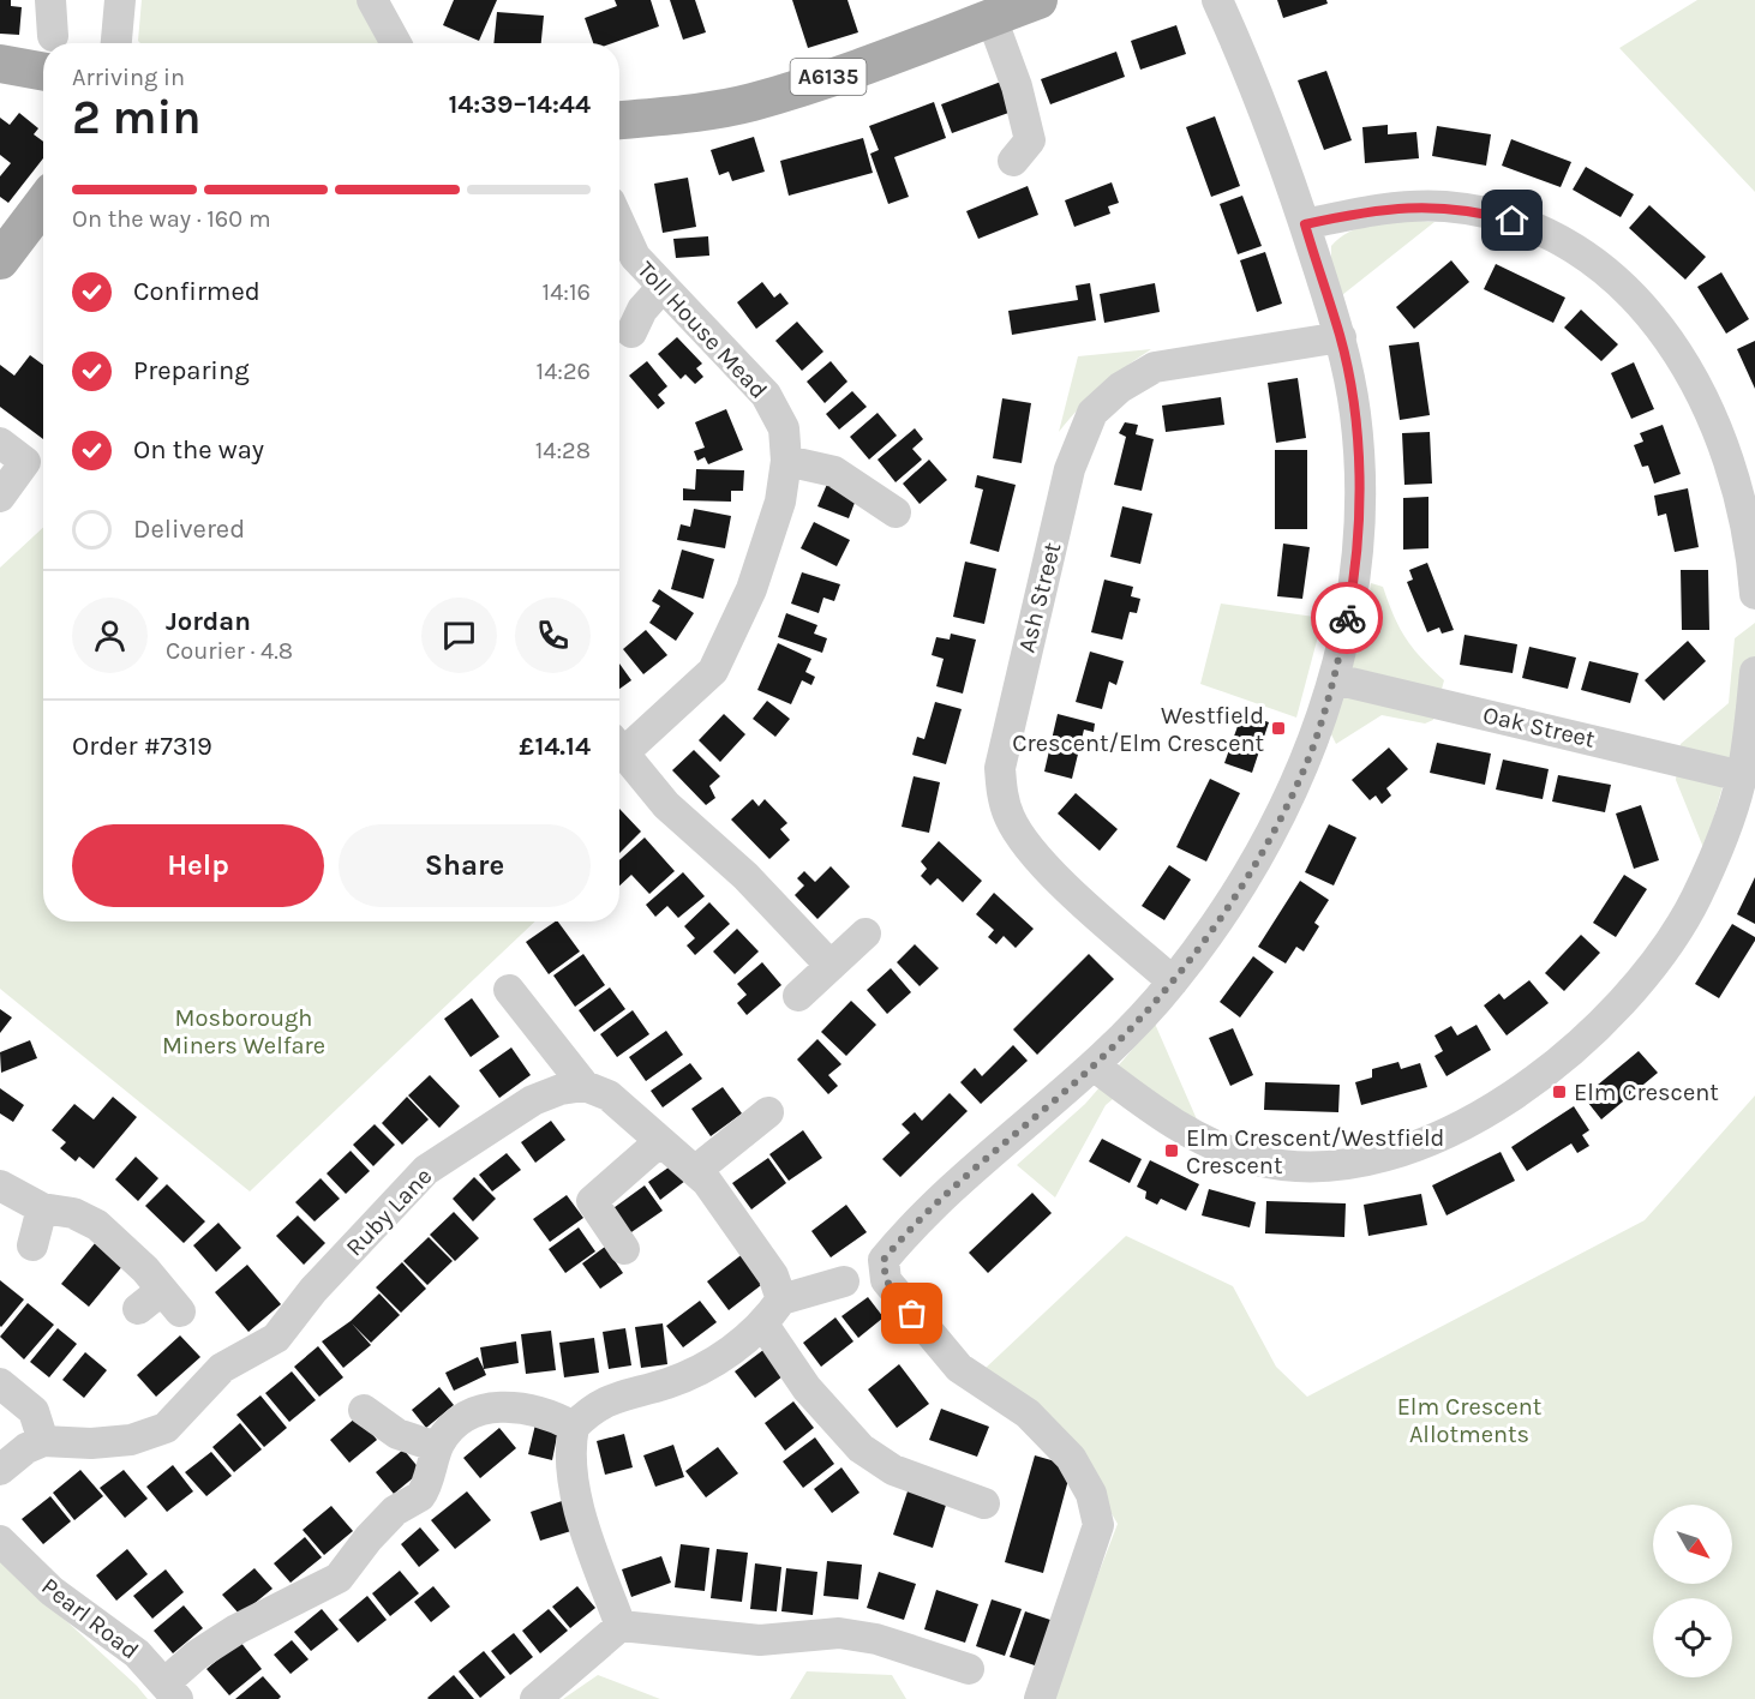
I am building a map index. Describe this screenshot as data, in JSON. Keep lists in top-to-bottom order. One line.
{"streets":{"main road":["A6135"],"street":["Toll House Mead","Ash Street","Oak Street","Ruby Lane","Pearl Road"]},"parks":["Mosborough Miners Welfare","Elm Crescent Allotments"],"places":{"transit":["Westfield Crescent/Elm Crescent","Elm Crescent","Elm Crescent/Westfield Crescent"]},"north":"bottom right","page":{"heading":["2 min","Arriving in","14:39–14:44"],"panel":["Jordan","Courier · 4.8","Order #7319","£14.14"],"bar":"On the way · 160 m","list":[["Confirmed","14:16"],["Preparing","14:26"],["On the way","14:28"],"Delivered"],"buttons":["Help","Share"]}}
